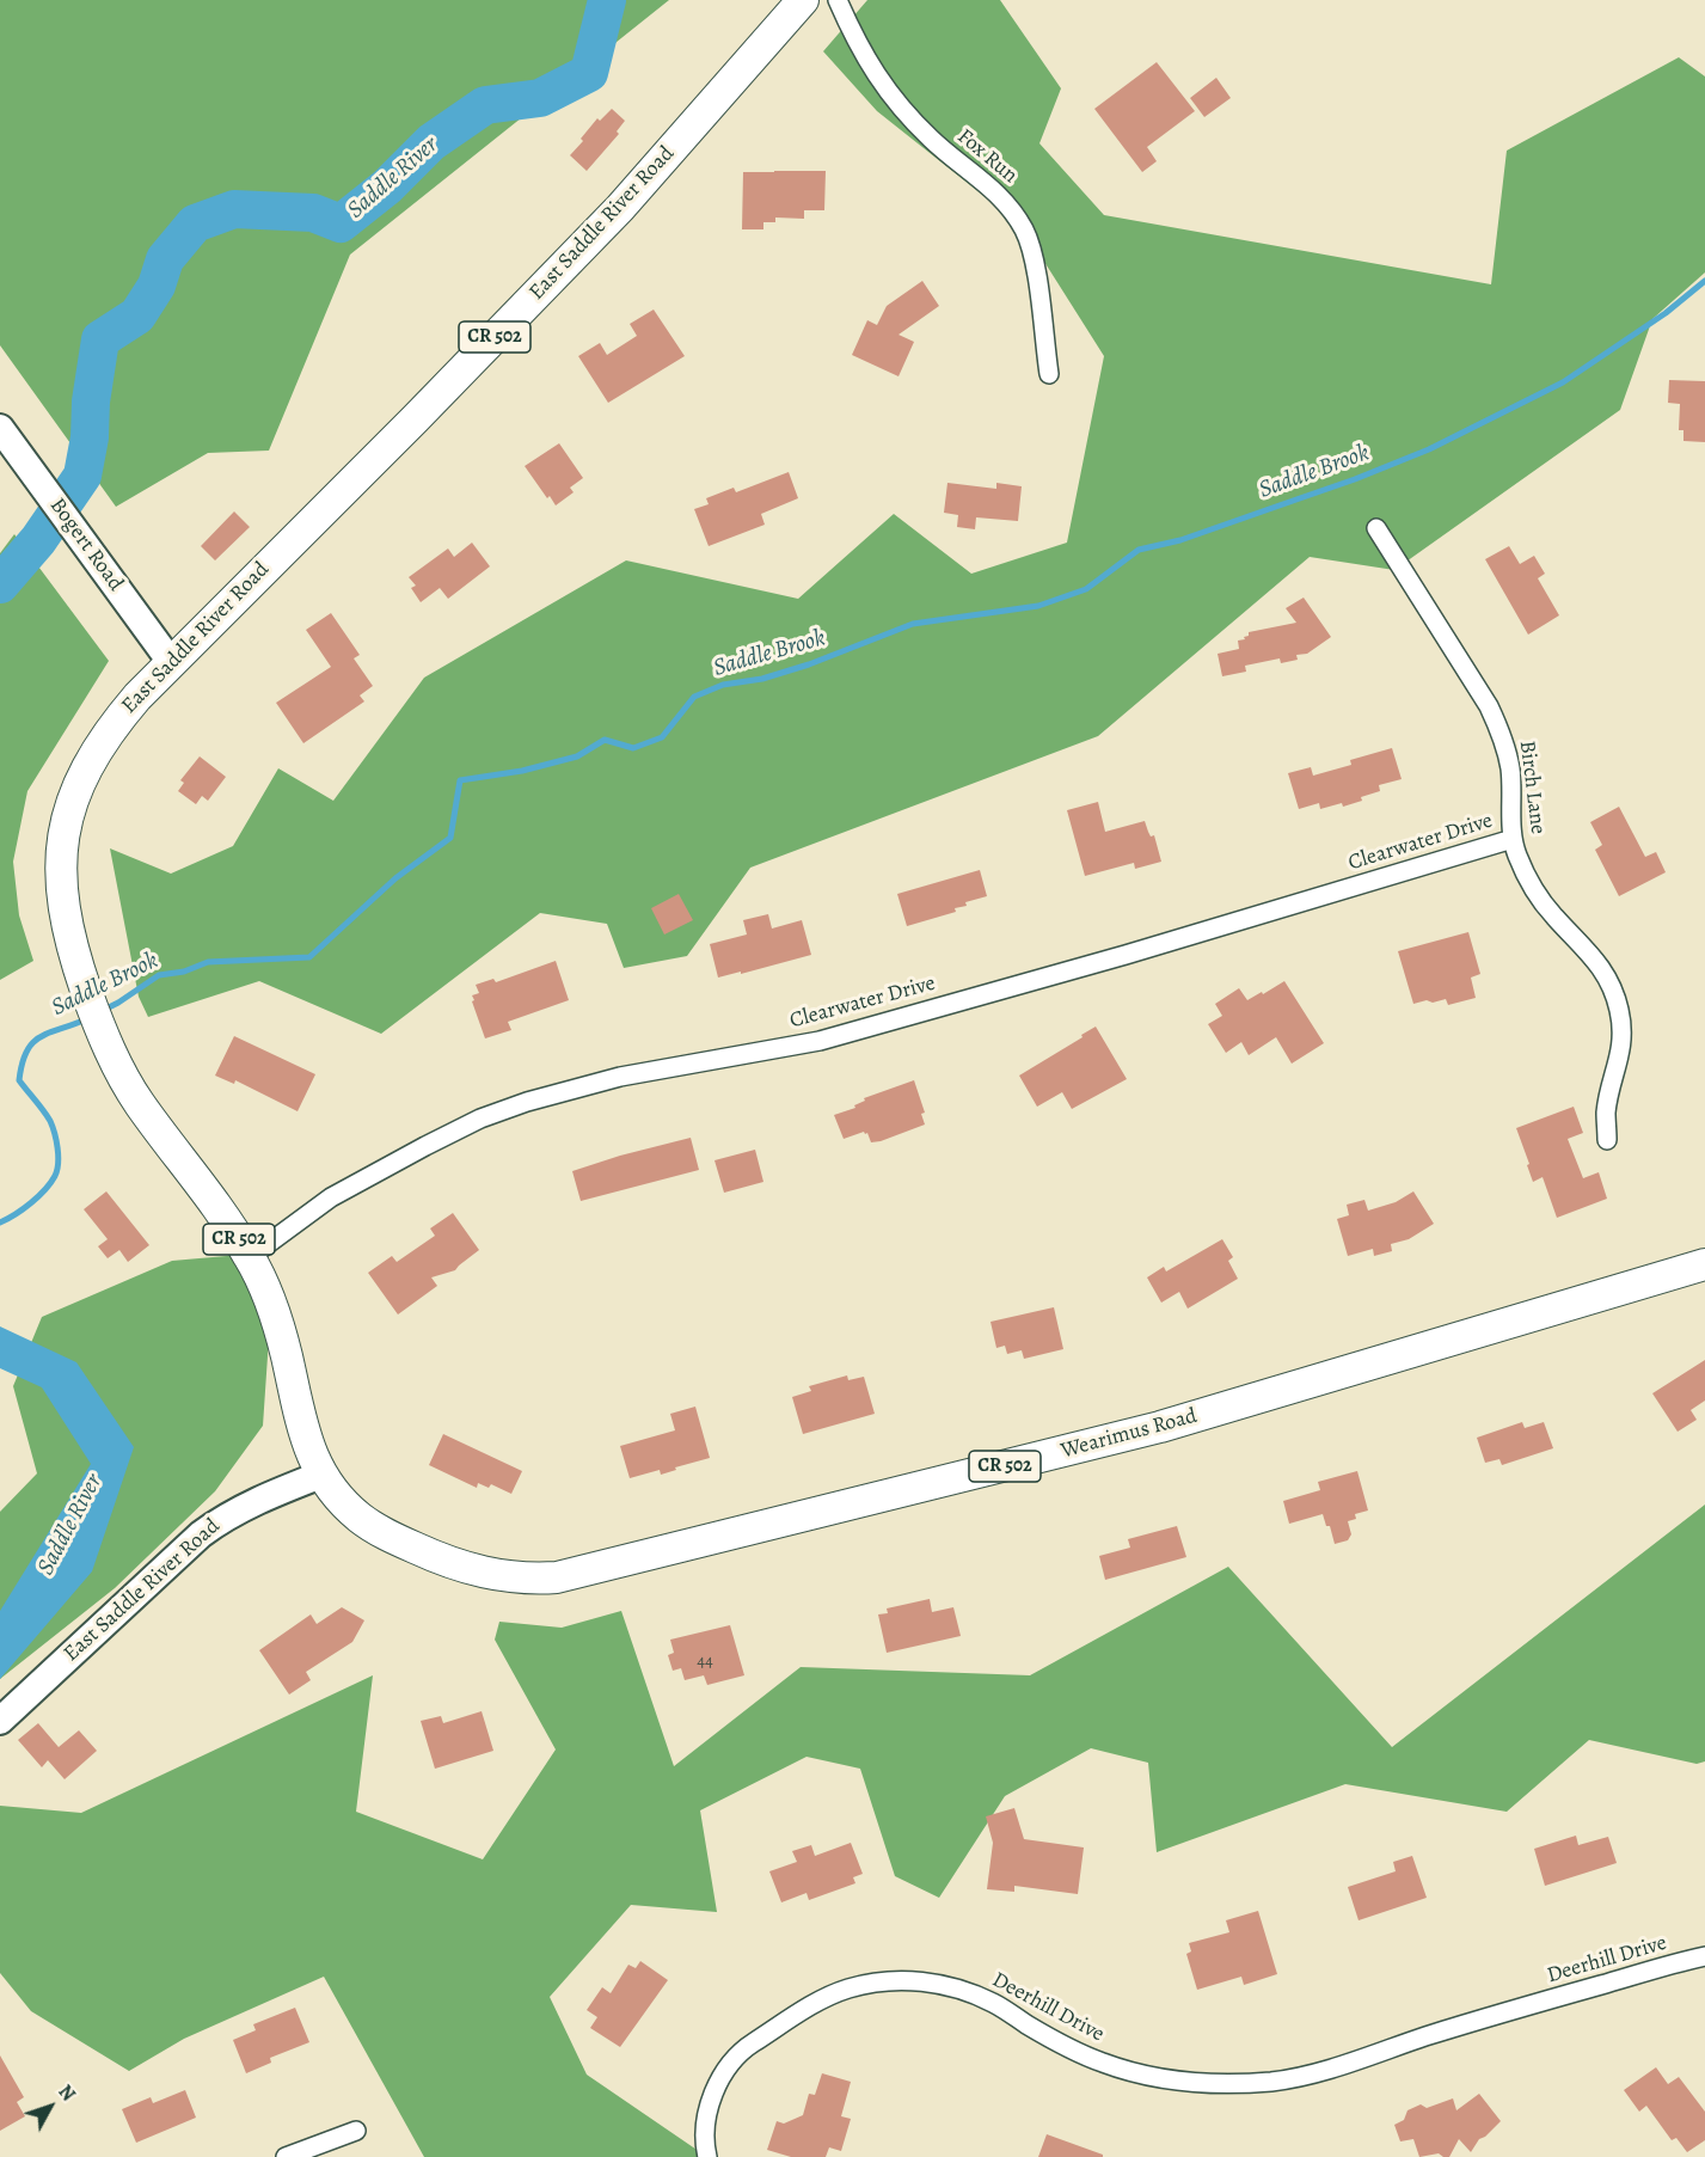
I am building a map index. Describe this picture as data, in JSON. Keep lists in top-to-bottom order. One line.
{"streets":{"main road":["East Saddle River Road","CR 502","Bogert Road","Wearimus Road"],"street":["Fox Run","Birch Lane","Clearwater Drive","Deerhill Drive"]},"crossings":[["East Saddle River Road","Bogert Road"],["East Saddle River Road","Clearwater Drive"],["East Saddle River Road","Wearimus Road"],["Birch Lane","Clearwater Drive"]],"water":["Saddle River","Saddle Brook"],"house_numbers":["44"],"north":"top right"}
